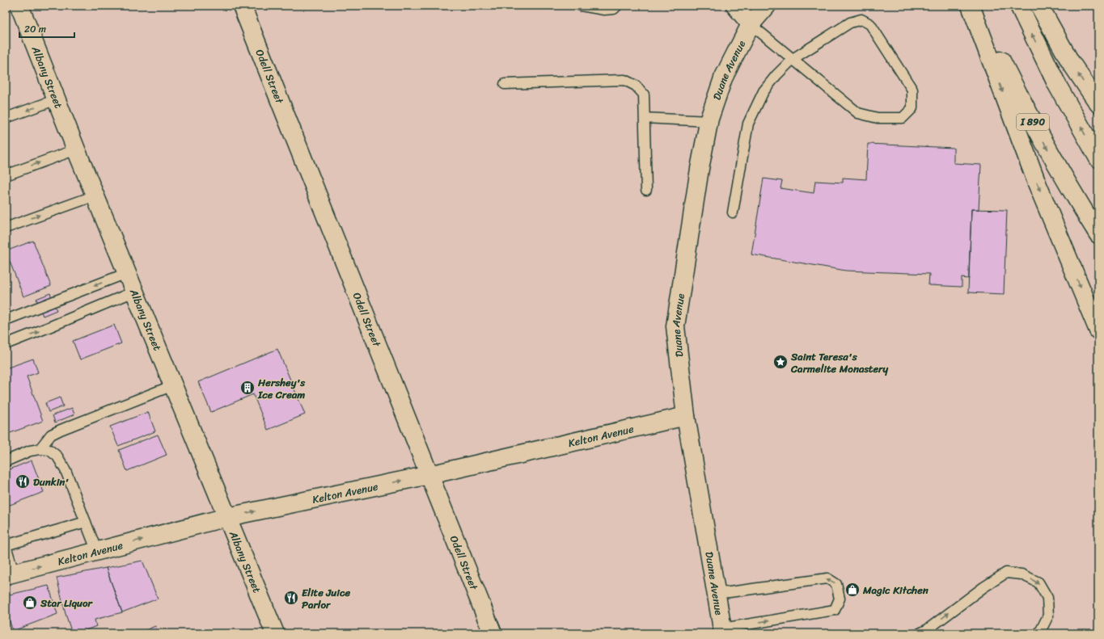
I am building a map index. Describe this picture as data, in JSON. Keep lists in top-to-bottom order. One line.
{"streets":{"main road":["Duane Avenue","Odell Street","Albany Street","I 890","Kelton Avenue"]},"crossings":[["Duane Avenue","Kelton Avenue"],["Odell Street","Kelton Avenue"],["Albany Street","Kelton Avenue"]],"one_way":["Kelton Avenue"],"places":{"place":["Saint Teresa's Carmelite Monastery"],"building":["Hershey's Ice Cream"],"restaurant":["Dunkin'","Elite Juice Parlor"],"shop":["Magic Kitchen","Star Liquor"]},"scale_bar":"20 m"}
